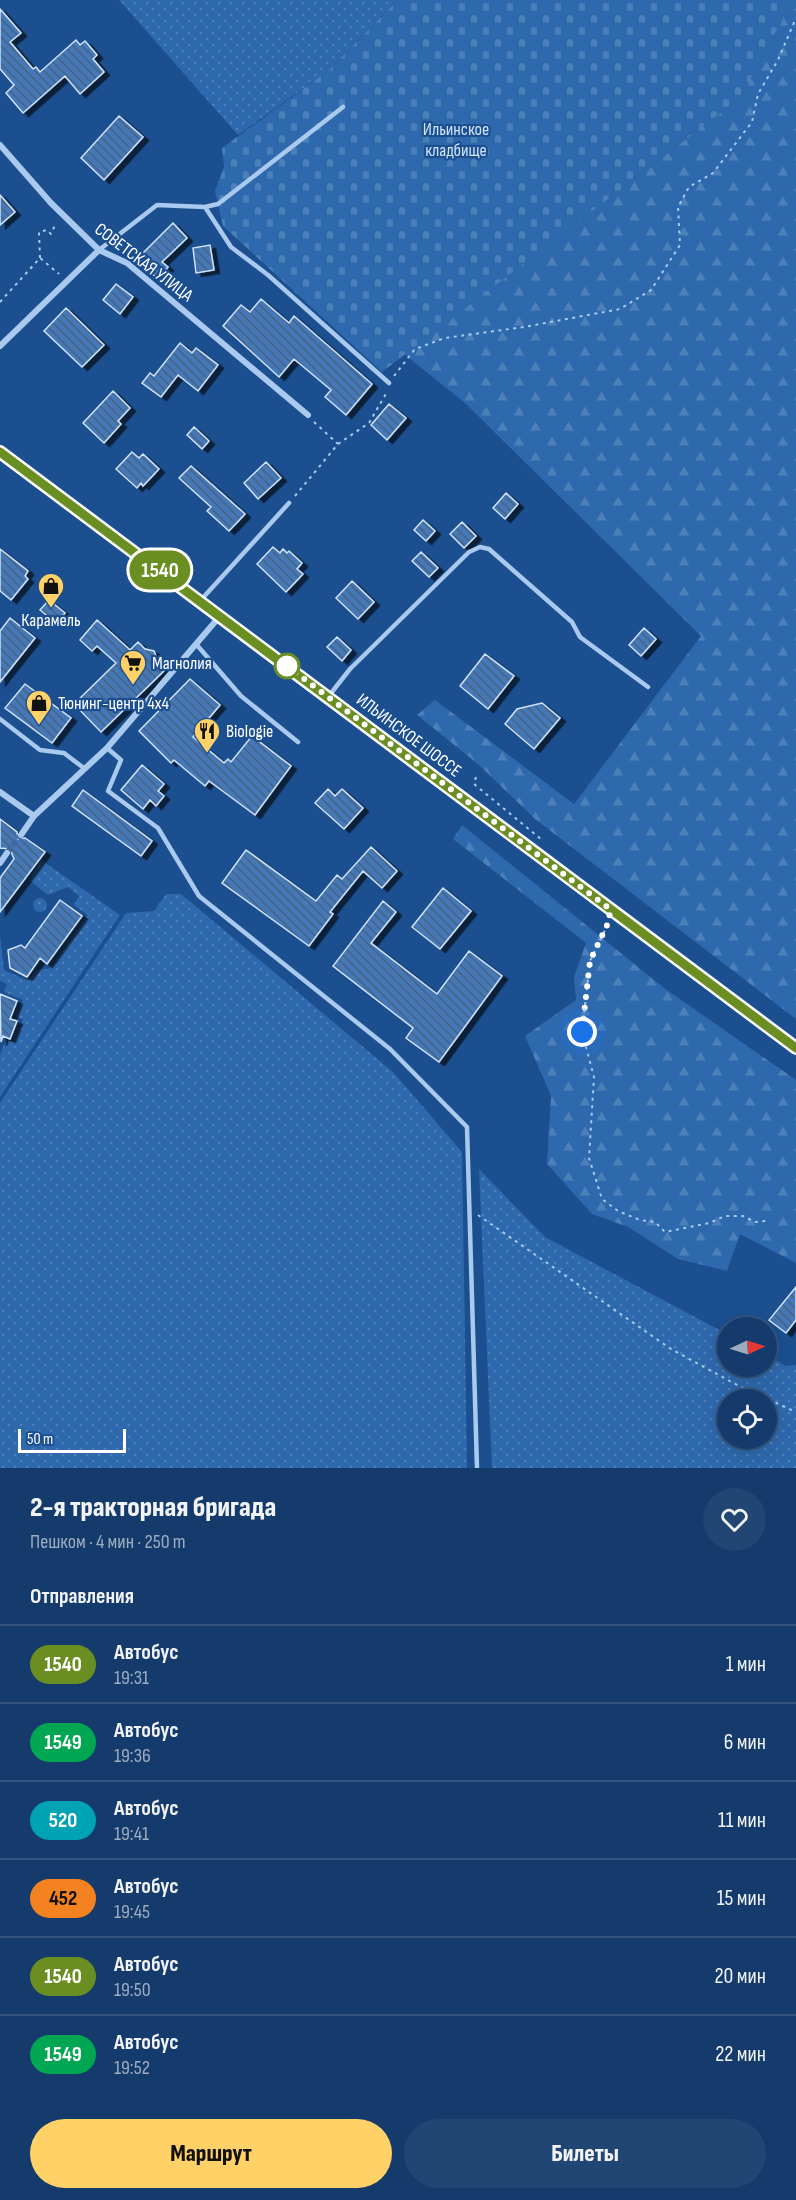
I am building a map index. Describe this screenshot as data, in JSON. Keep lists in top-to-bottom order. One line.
{"streets":{"main road":["ИЛЬИНСКОЕ ШОССЕ"],"street":["СОВЕТСКАЯ УЛИЦА"]},"parks":["Ильинское кладбище"],"places":{"shop":["Карамель","Тюнинг-центр 4х4"],"supermarket":["Магнолия"],"restaurant":["Biologie"]},"lines":["bus line 1540"],"scale_bar":"50 m","north":"right","page":{"on_map":"1540","scale":"50 m","heading":[["2-я тракторная бригада","Пешком · 4 мин · 250 m"],"Отправления"],"list":[{"mark":"1540","name":"Автобус","note":"19:31","value":"1 мин"},{"mark":"1549","name":"Автобус","note":"19:36","value":"6 мин"},{"mark":"520","name":"Автобус","note":"19:41","value":"11 мин"},{"mark":"452","name":"Автобус","note":"19:45","value":"15 мин"},{"mark":"1540","name":"Автобус","note":"19:50","value":"20 мин"},{"mark":"1549","name":"Автобус","note":"19:52","value":"22 мин"}],"buttons":["Маршрут","Билеты"]}}
